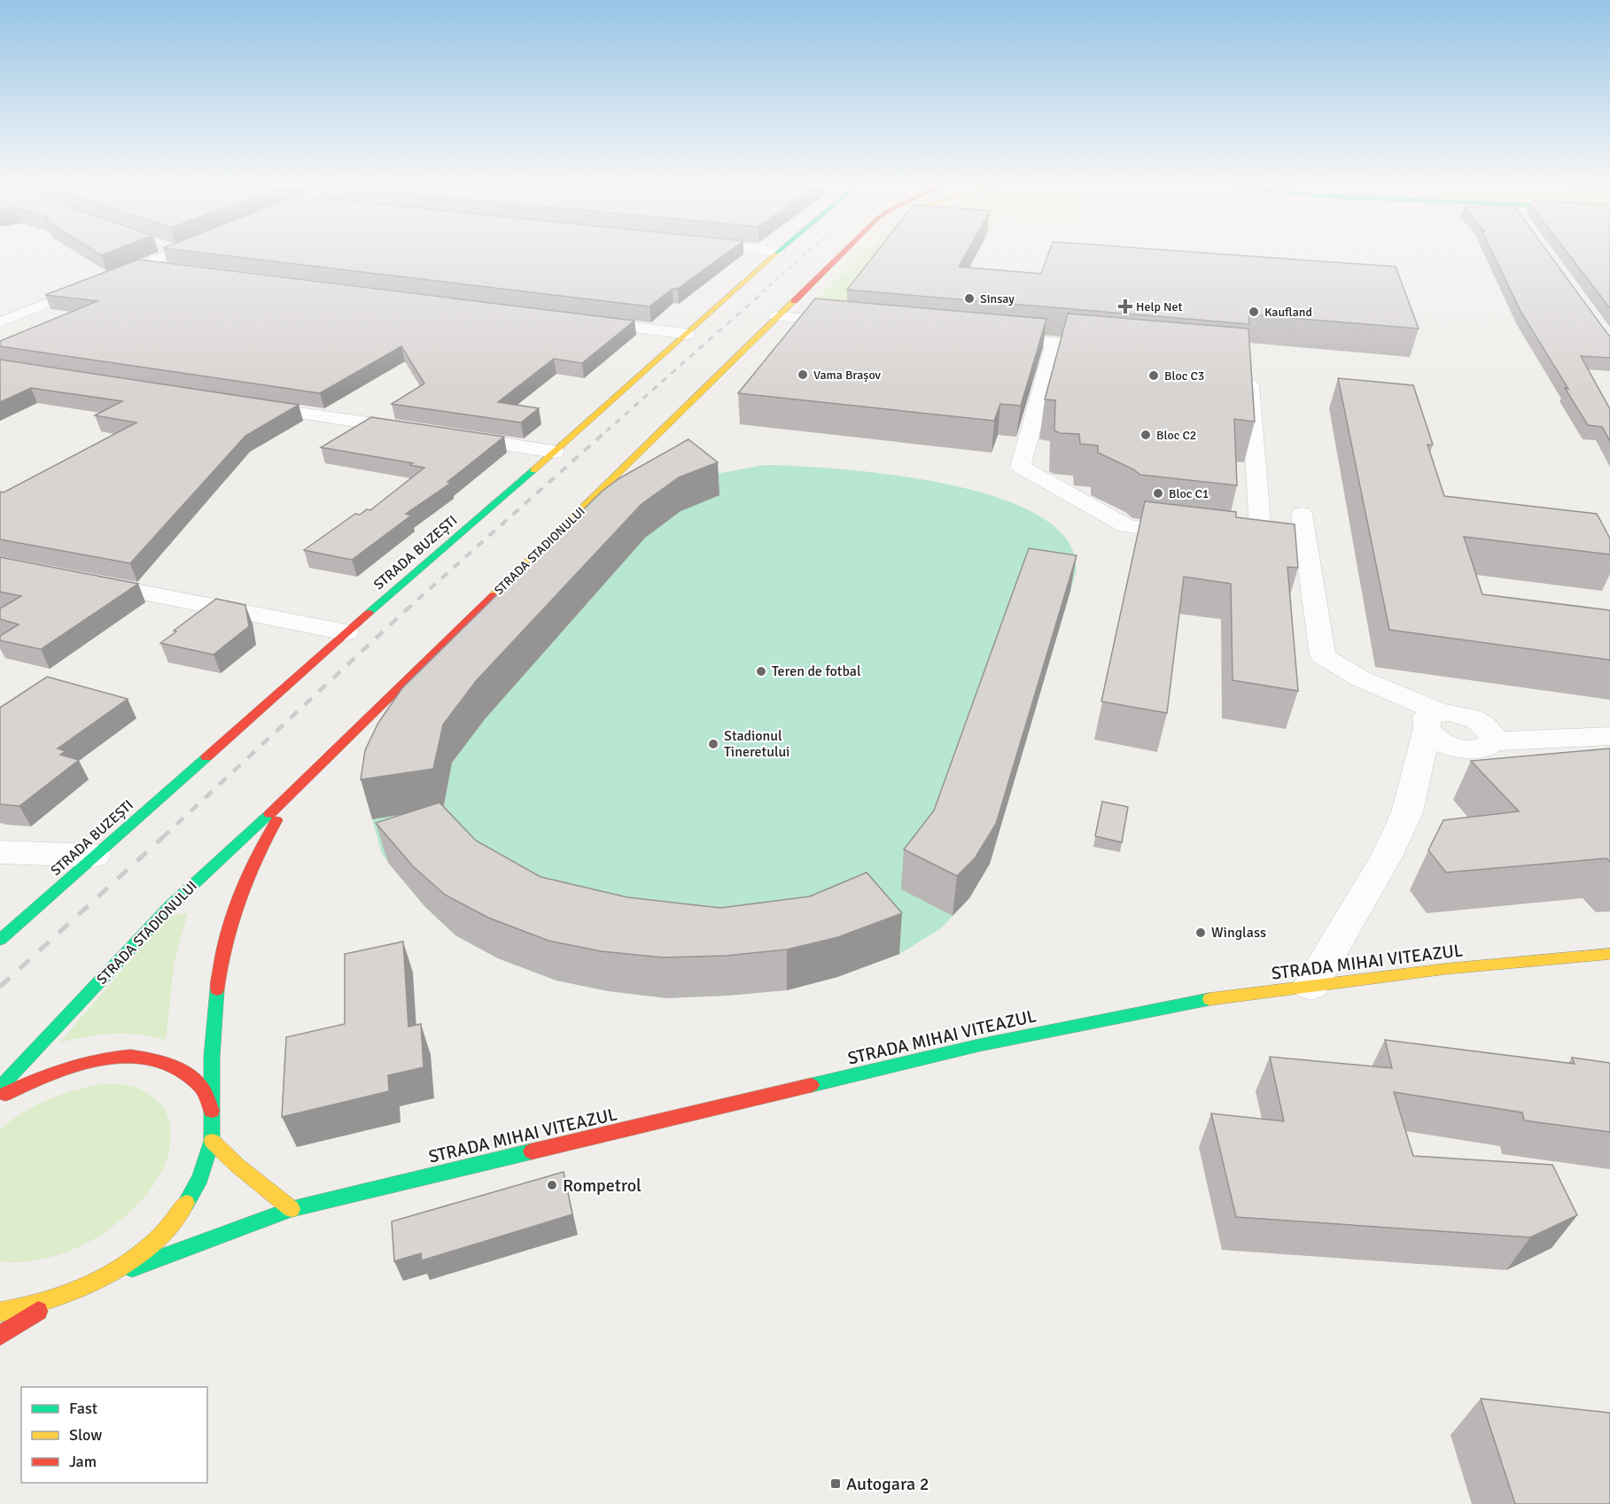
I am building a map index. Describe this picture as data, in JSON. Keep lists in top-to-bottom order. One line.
{"streets":{"main road":["STRADA STADIONULUI","STRADA BUZEȘTI","STRADA MIHAI VITEAZUL"]},"crossings":[["STRADA STADIONULUI","STRADA MIHAI VITEAZUL"]],"places":{"other":["Sinsay","Kaufland","Vama Brașov","Bloc C3","Bloc C2","Bloc C1","Teren de fotbal","Stadionul Tineretului","Winglass","Rompetrol"],"health":["Help Net"],"transit":["Autogara 2"]},"legend":["Fast","Slow","Jam"]}
